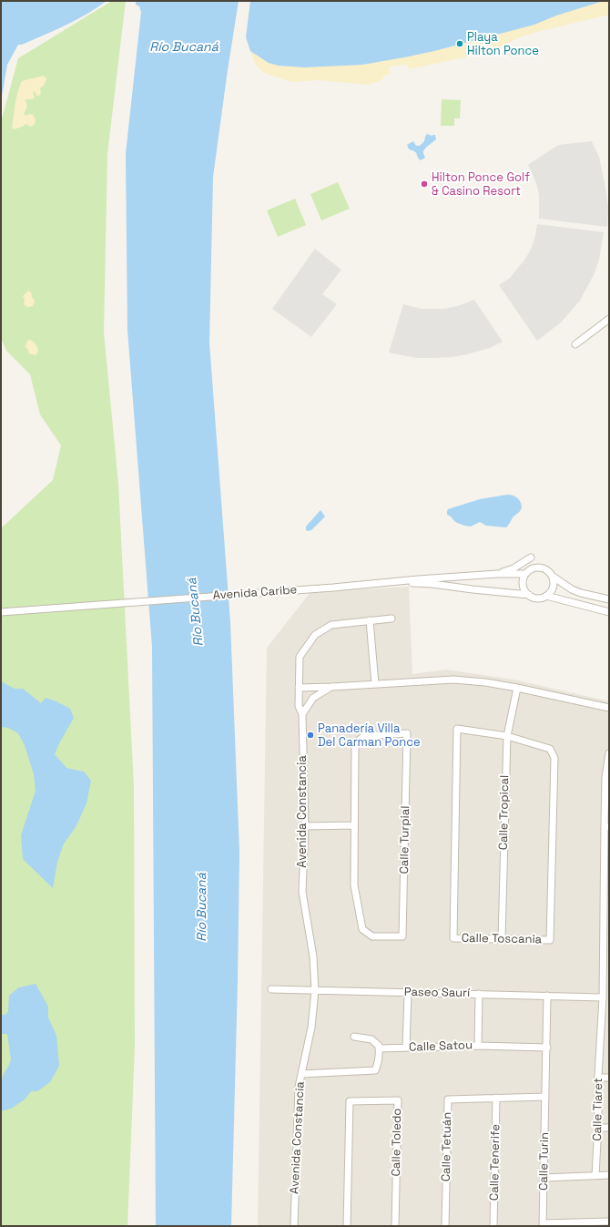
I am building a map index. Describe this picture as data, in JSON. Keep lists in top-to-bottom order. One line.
{"streets":{"street":["Avenida Caribe","Avenida Constancia","Calle Tropical","Calle Turpial","Calle Toscania","Paseo Saurí","Calle Satou","Calle Tiaret","Calle Toledo","Calle Tetuán","Calle Turin","Calle Tenerife"]},"crossings":[["Avenida Constancia","Paseo Saurí"],["Calle Tropical","Calle Toscania"],["Paseo Saurí","Calle Tiaret"],["Paseo Saurí","Calle Turin"],["Calle Satou","Calle Turin"],["Calle Tetuán","Calle Turin"],["Calle Tetuán","Calle Tenerife"]],"water":["Río Bucaná"],"places":["Playa Hilton Ponce","Hilton Ponce Golf & Casino Resort","Panadería Villa Del Carman Ponce"]}
